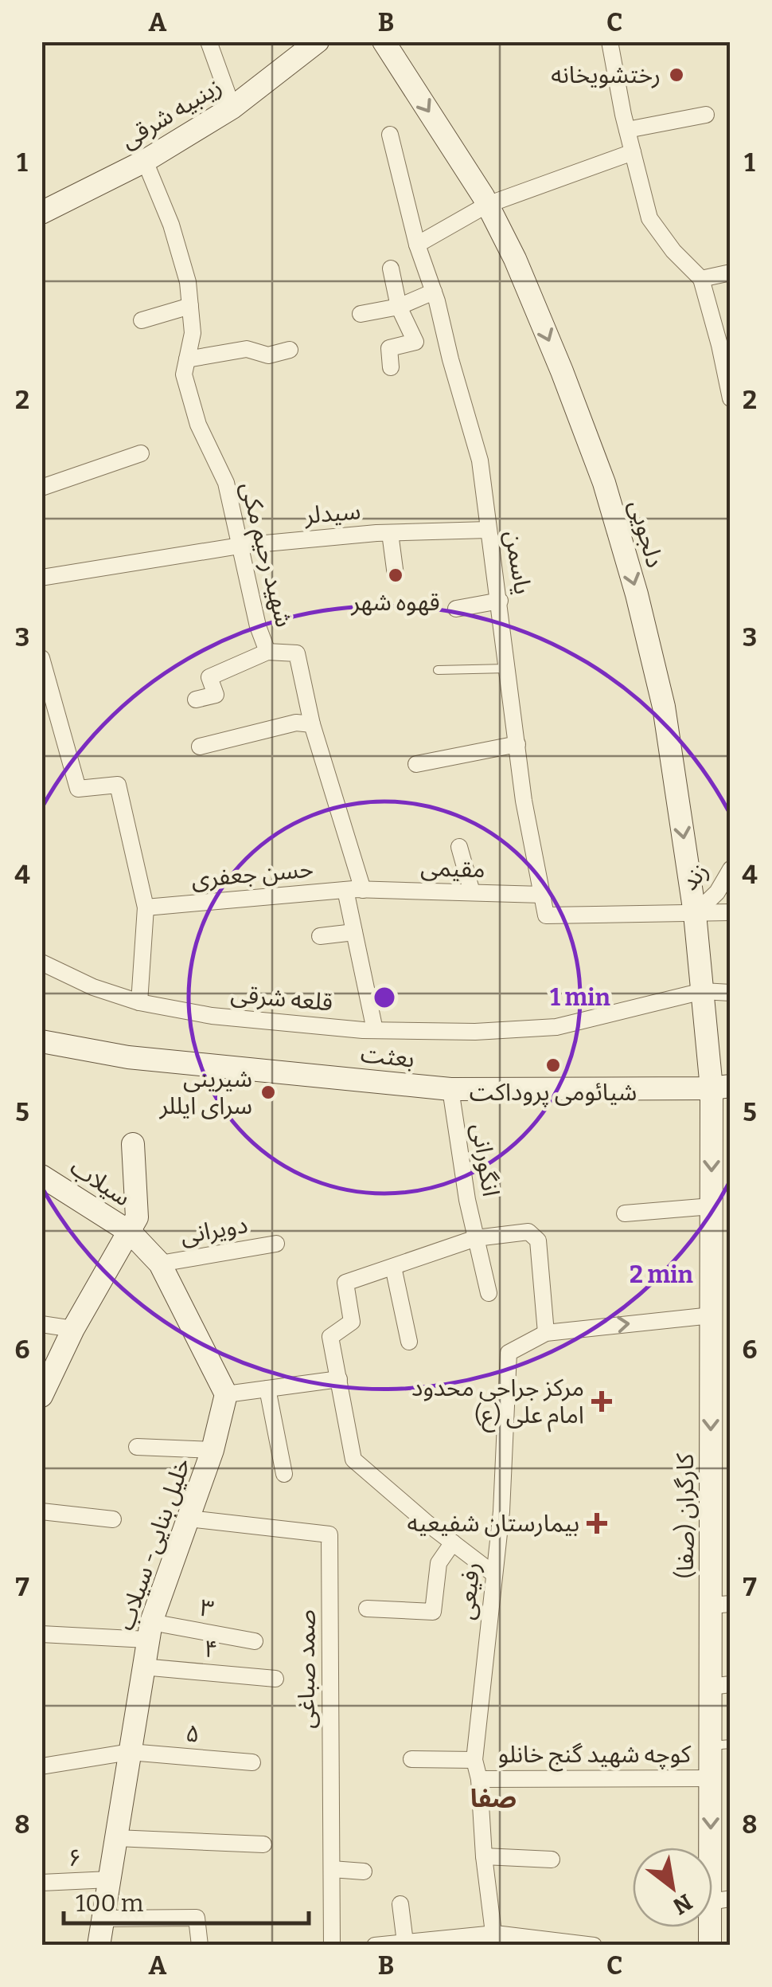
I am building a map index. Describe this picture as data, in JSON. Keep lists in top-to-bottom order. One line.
{"streets":{"main road":["زینبیه شرقی","دلجویی","بعثت","سیلاب","کارگران (صفا)","خلیل بنایی- سیلاب"],"street":["سیدلر","شهید رحیم مکی","یاسمن","مقیمی","حسن جعفری","زند","قلعه شرقی","انگورانی","دویرانی","رفیعی","۳","۴","صمد صباغی","۵","کوچه شهید گنج خانلو","۶"]},"crossings":[["زینبیه شرقی","شهید رحیم مکی"],["سیدلر","شهید رحیم مکی"],["سیدلر","یاسمن"],["دلجویی","زند"],["دلجویی","قلعه شرقی"],["دلجویی","بعثت"],["دلجویی","کارگران (صفا)"],["شهید رحیم مکی","مقیمی"],["شهید رحیم مکی","حسن جعفری"],["یاسمن","مقیمی"],["مقیمی","حسن جعفری"],["بعثت","انگورانی"],["بعثت","کارگران (صفا)"],["کارگران (صفا)","رفیعی"],["کارگران (صفا)","کوچه شهید گنج خانلو"],["خلیل بنایی- سیلاب","۳"],["خلیل بنایی- سیلاب","۴"],["خلیل بنایی- سیلاب","صمد صباغی"],["خلیل بنایی- سیلاب","۵"],["خلیل بنایی- سیلاب","۶"],["رفیعی","کوچه شهید گنج خانلو"]],"one_way":["دلجویی","کارگران (صفا)"],"districts":["صفا"],"places":{"other":["رختشویخانه","قهوه شهر","شیائومی پروداکت","شیرینی سرای ایللر"],"health":["مرکز جراحی محدود امام علی (ع)","بیمارستان شفیعیه"]},"scale_bar":"100 m","north":"bottom right","grid":{"columns":["A","B","C"],"rows":["1","2","3","4","5","6","7","8"]},"rings":["1 min","2 min"]}
